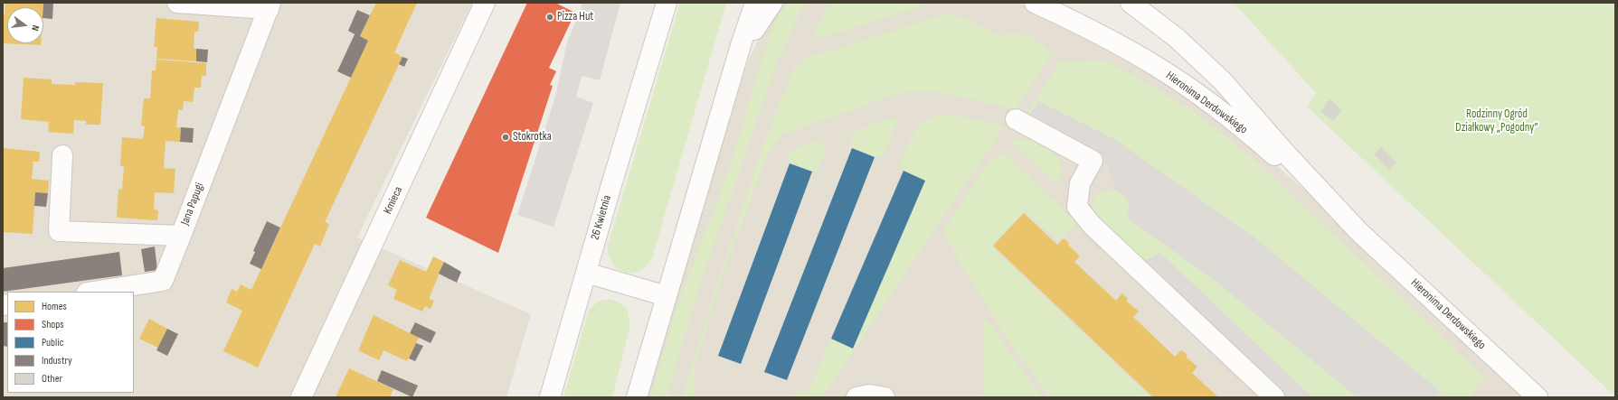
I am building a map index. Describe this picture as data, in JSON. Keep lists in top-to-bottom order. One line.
{"streets":{"street":["Hieronima Derdowskiego","Kmieca","Jana Papugi","26 Kwietnia"]},"parks":["Rodzinny Ogród Działkowy „Pogodny”"],"places":["Pizza Hut","Stokrotka"],"legend":["Homes","Shops","Public","Industry","Other"],"north":"right"}
